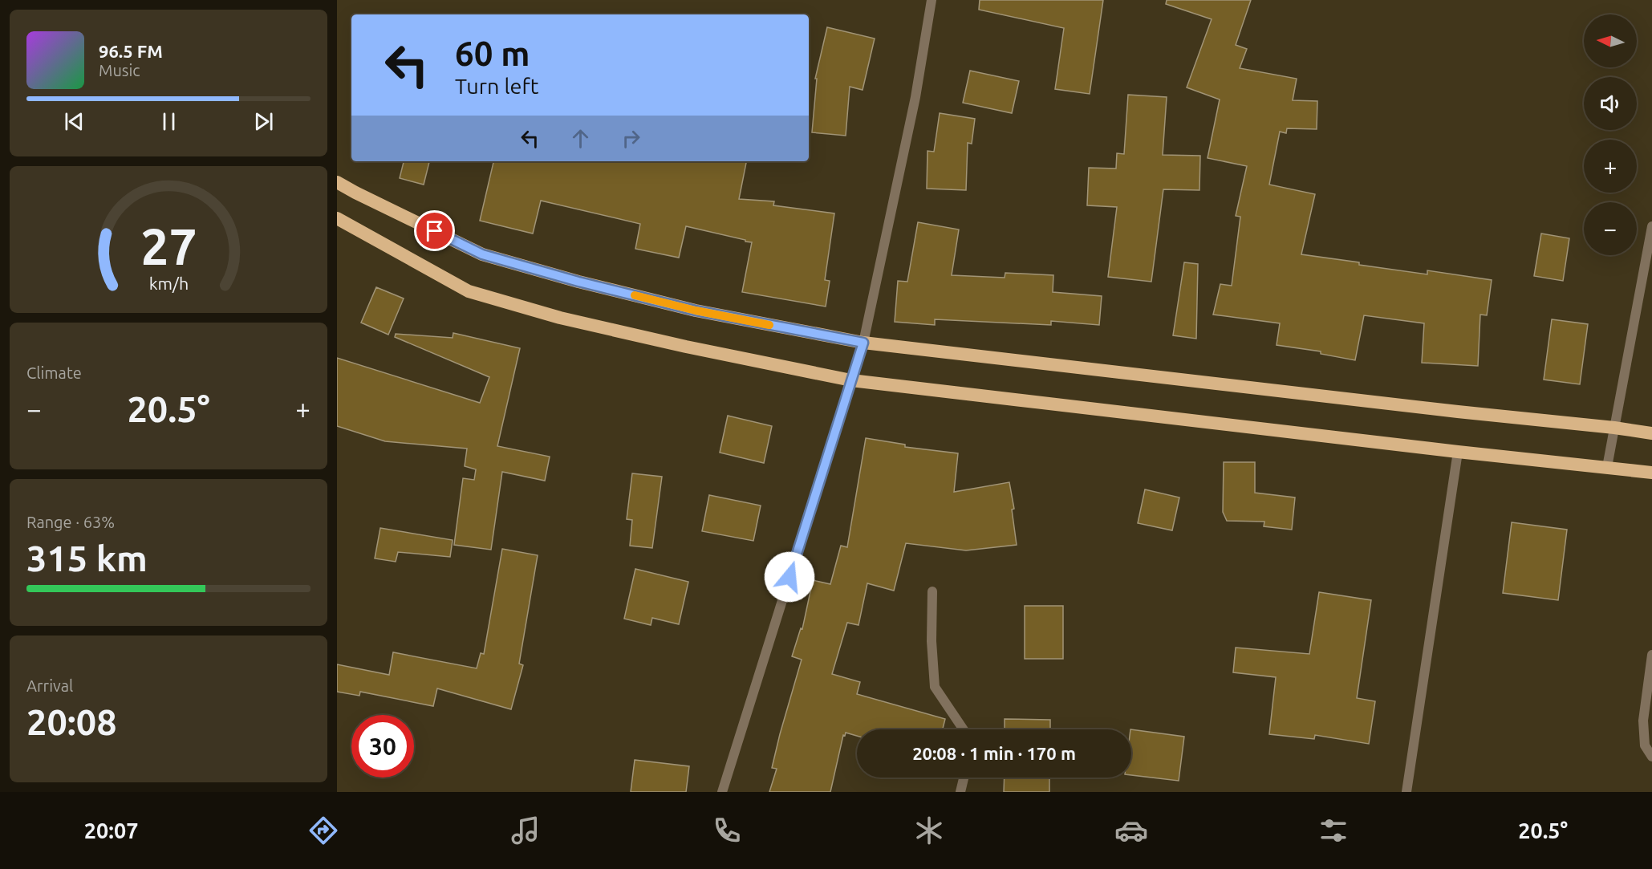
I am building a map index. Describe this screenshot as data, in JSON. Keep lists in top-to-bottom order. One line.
{"north":"left","page":{"map_buttons":["+","−"],"turn":["60 m","Turn left"],"song":["96.5 FM","Music"],"tile":["Climate",["Range · 63%","315 km"],["Arrival","20:08"]],"heat":["−","20.5°","+"],"limit":"30","trip":"20:08 · 1 min · 170 m","tabs":["20:07","20.5°"],"gauge":["27","km/h"]}}
